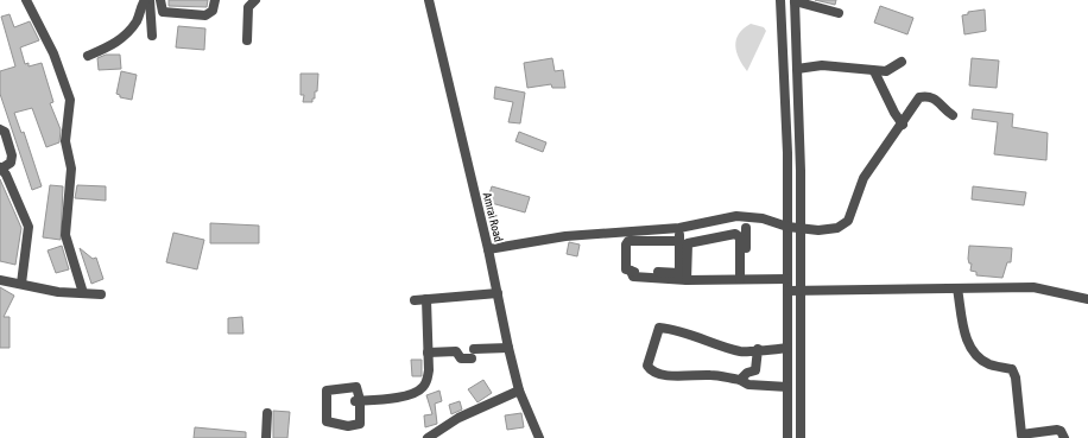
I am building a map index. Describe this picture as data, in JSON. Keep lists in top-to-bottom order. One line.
{"streets":{"street":["Amrai Road"]}}
